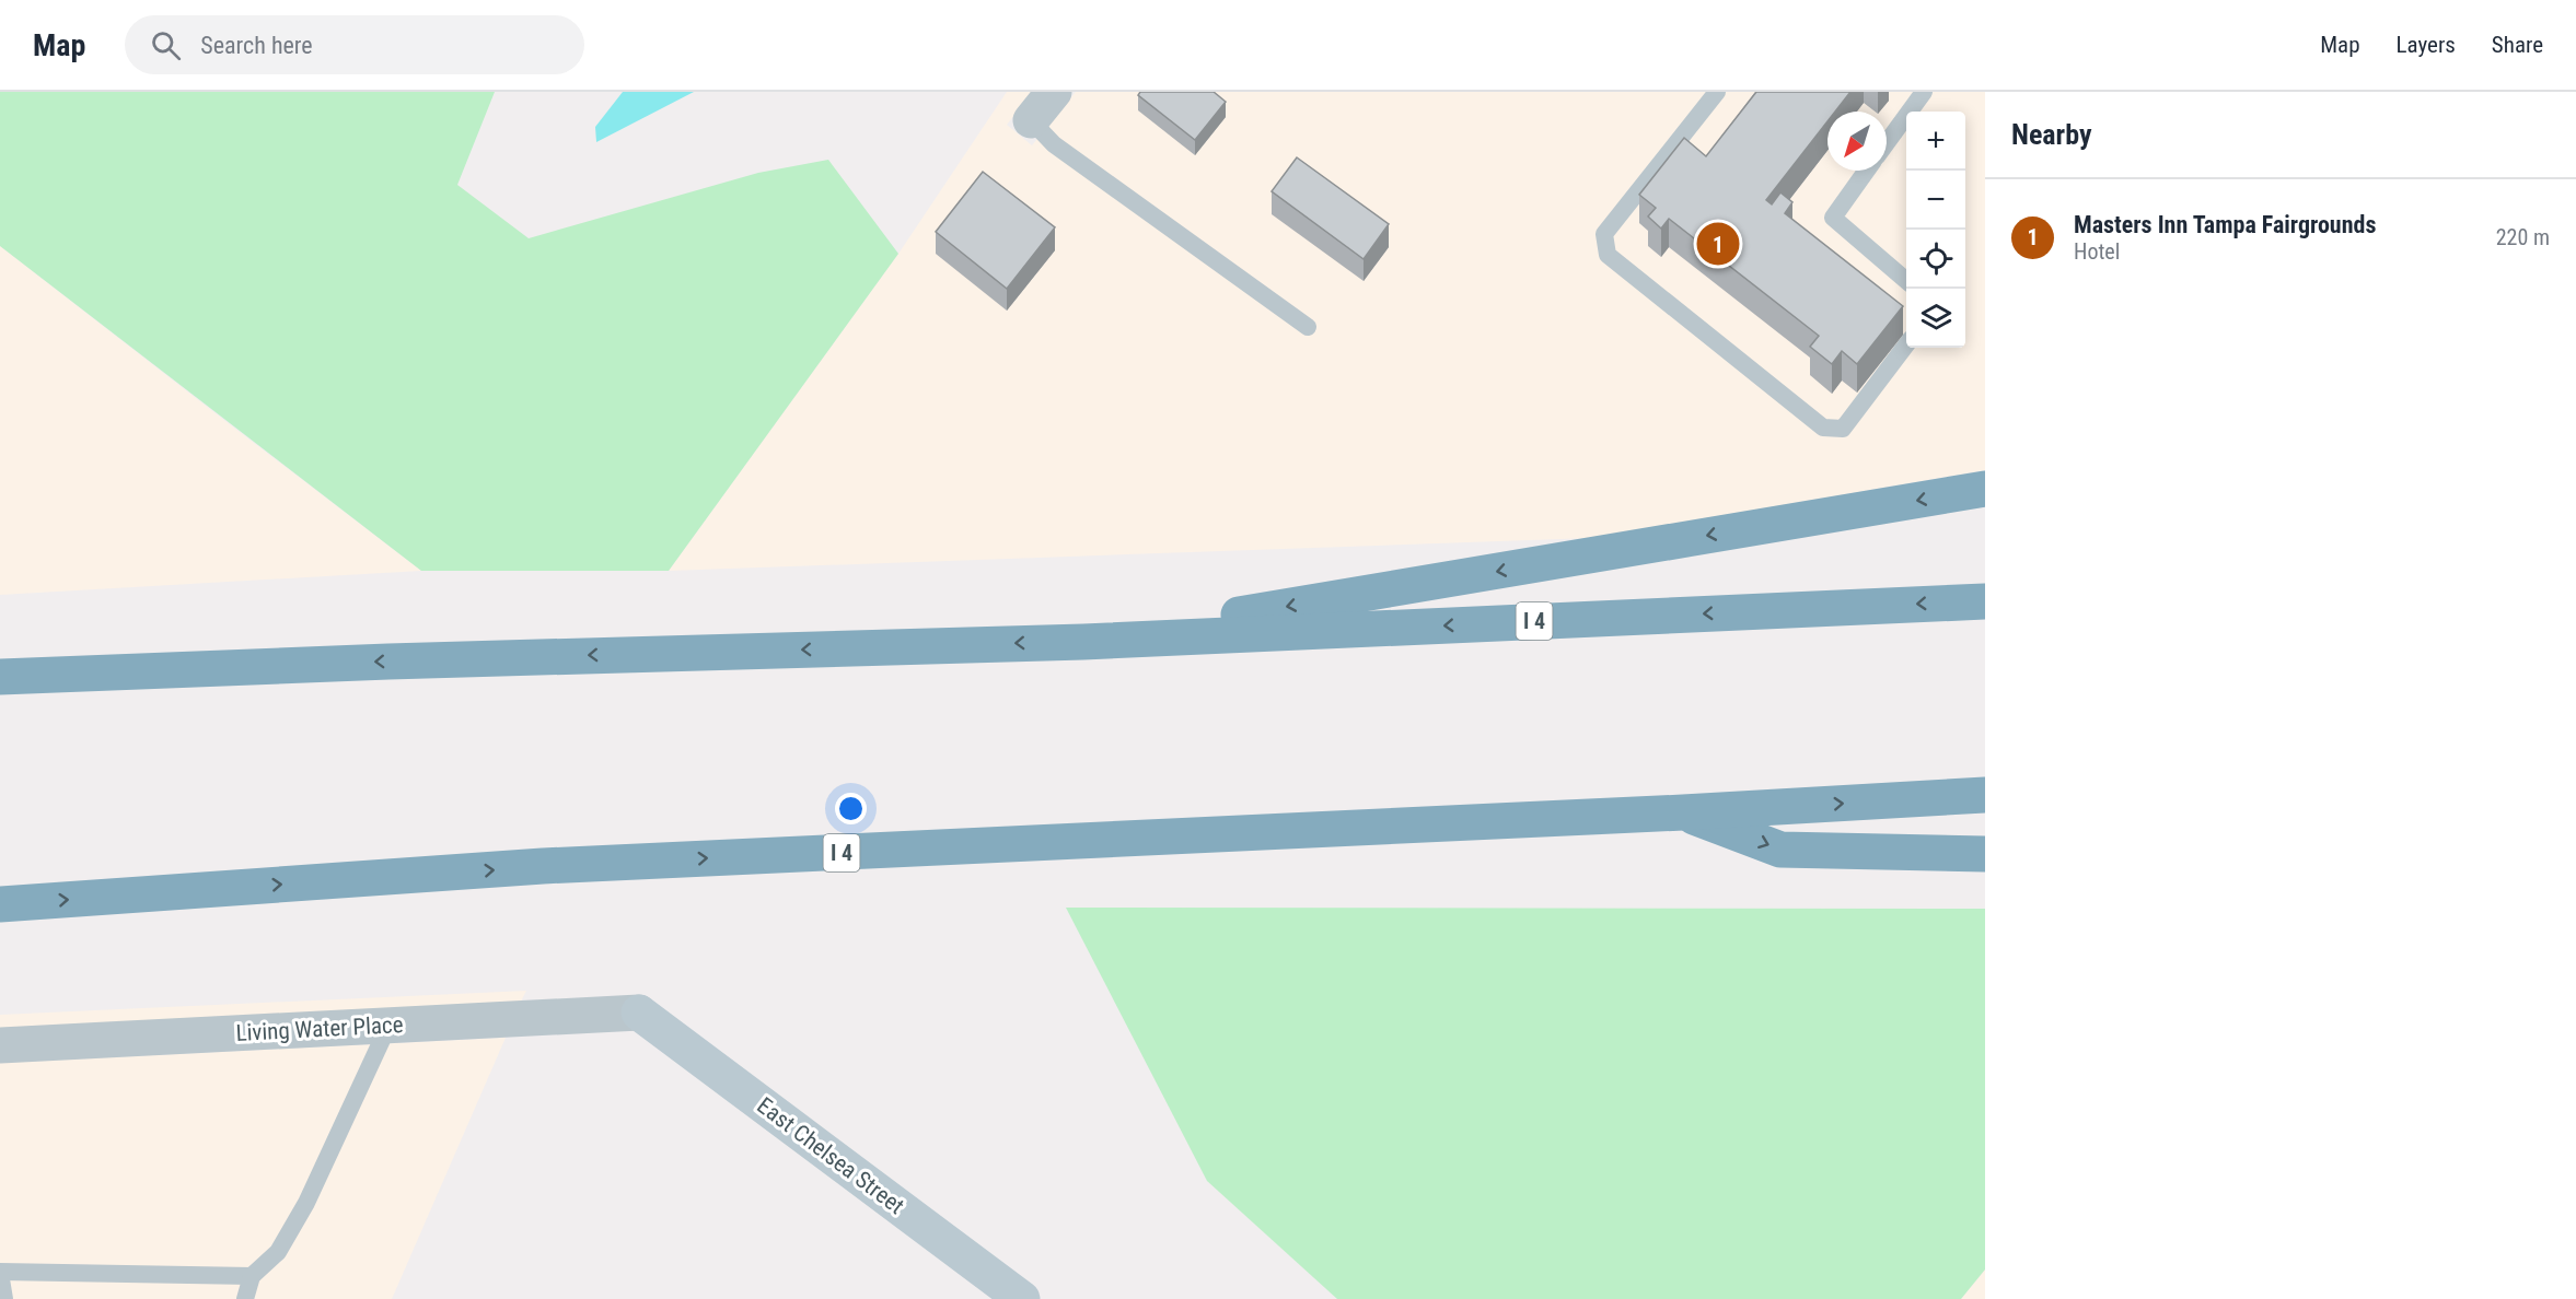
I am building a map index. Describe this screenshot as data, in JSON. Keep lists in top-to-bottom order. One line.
{"streets":{"highway":["I 4"],"street":["Living Water Place","East Chelsea Street"]},"crossings":[["Living Water Place","East Chelsea Street"]],"north":"bottom left","page":{"header":"Map","search":"Search here","nav":["Map","Layers","Share"],"heading":"Nearby","map_buttons":["+","−"],"list":[{"mark":"1","name":"Masters Inn Tampa Fairgrounds","note":"Hotel","value":"220 m"}],"pins":"1"}}
